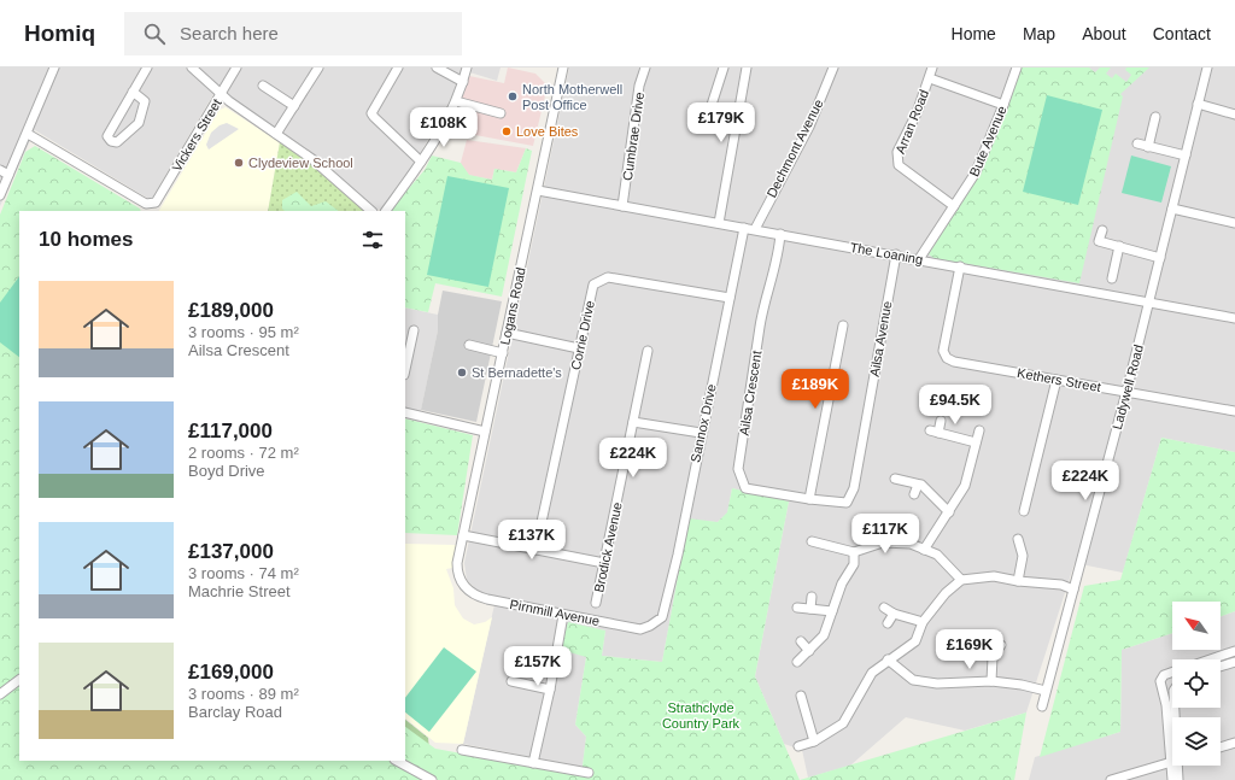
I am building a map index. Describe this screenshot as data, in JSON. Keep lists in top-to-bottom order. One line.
{"streets":{"street":["Arran Road","Vickers Street","Cumbrae Drive","Bute Avenue","Dechmont Avenue","The Loaning","Logans Road","Corrie Drive","Ailsa Avenue","Kethers Street","Ladywell Road","Ailsa Crescent","Sannox Drive","Brodick Avenue","Pirnmill Avenue"]},"crossings":[["Arran Road","Bute Avenue"],["Cumbrae Drive","The Loaning"],["Bute Avenue","The Loaning"],["Dechmont Avenue","The Loaning"],["The Loaning","Logans Road"],["The Loaning","Ailsa Avenue"],["The Loaning","Kethers Street"],["The Loaning","Ladywell Road"],["The Loaning","Ailsa Crescent"],["The Loaning","Sannox Drive"],["Logans Road","Pirnmill Avenue"],["Corrie Drive","Sannox Drive"],["Ailsa Avenue","Ailsa Crescent"],["Kethers Street","Ladywell Road"],["Sannox Drive","Pirnmill Avenue"]],"parks":["Strathclyde Country Park"],"places":["North Motherwell Post Office","Love Bites","Clydeview School","St Bernadette's"],"north":"top left","page":{"header":"Homiq","search":"Search here","nav":["Home","Map","About","Contact"],"price":["£179K","£108K","£189K","£94.5K","£224K","£224K","£117K","£137K","£169K","£157K"],"heading":"10 homes","list":[{"name":"£189,000","note":"3 rooms · 95 m² · Ailsa Crescent"},{"name":"£117,000","note":"2 rooms · 72 m² · Boyd Drive"},{"name":"£137,000","note":"3 rooms · 74 m² · Machrie Street"},{"name":"£169,000","note":"3 rooms · 89 m² · Barclay Road"}]}}
